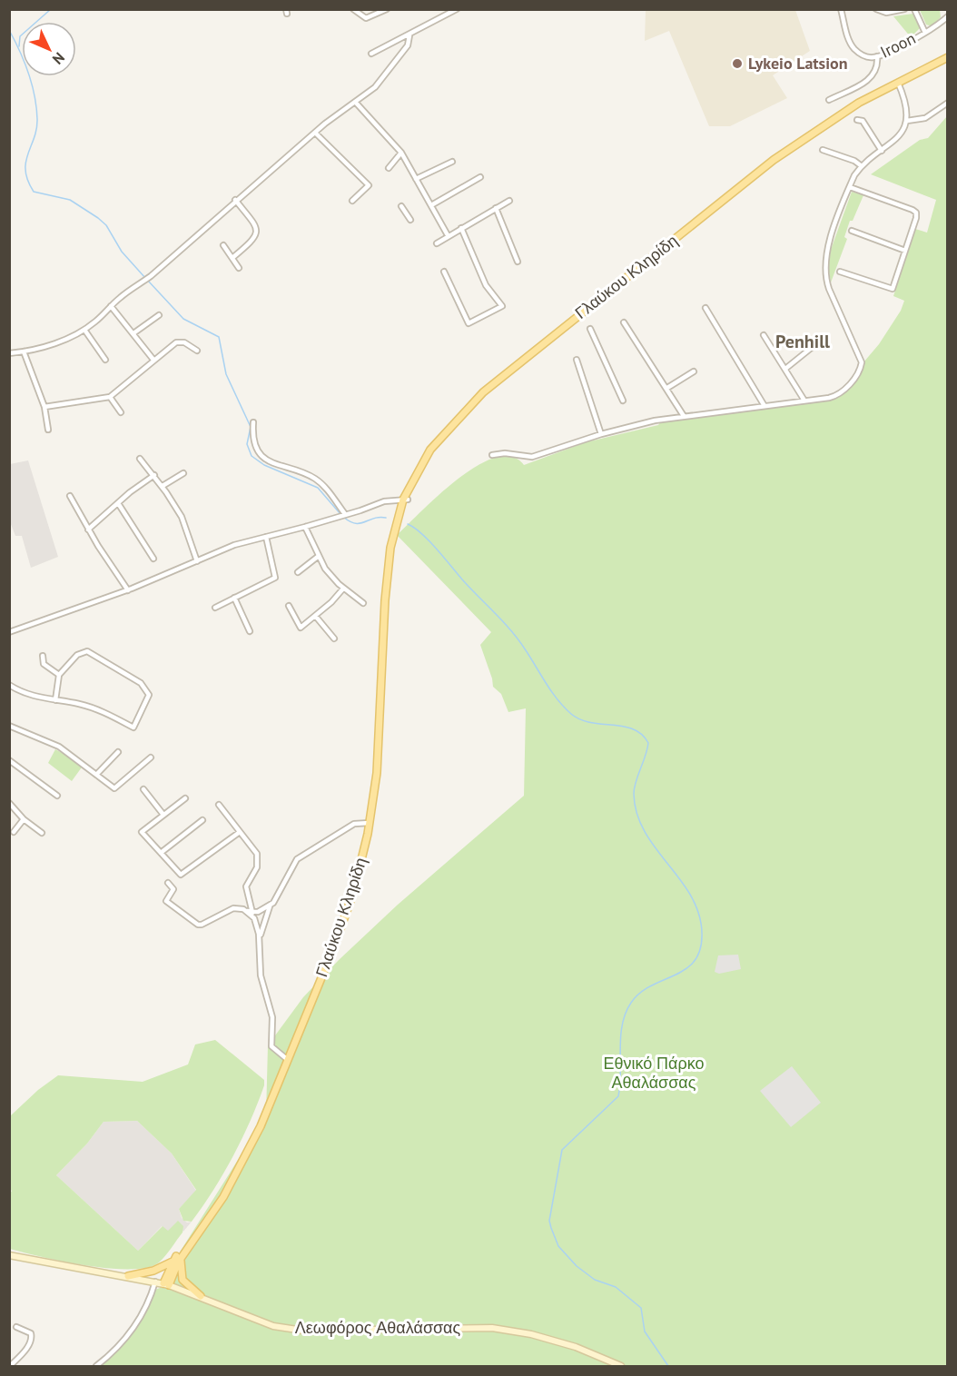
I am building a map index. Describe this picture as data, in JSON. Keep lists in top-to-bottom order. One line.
{"streets":{"main road":["Γλαύκου Κληρίδη","Λεωφόρος Αθαλάσσας"],"street":["Iroon"]},"crossings":[["Γλαύκου Κληρίδη","Λεωφόρος Αθαλάσσας"]],"districts":["Penhill"],"parks":["Εθνικό Πάρκο Αθαλάσσας"],"places":["Lykeio Latsion"],"north":"bottom right"}
